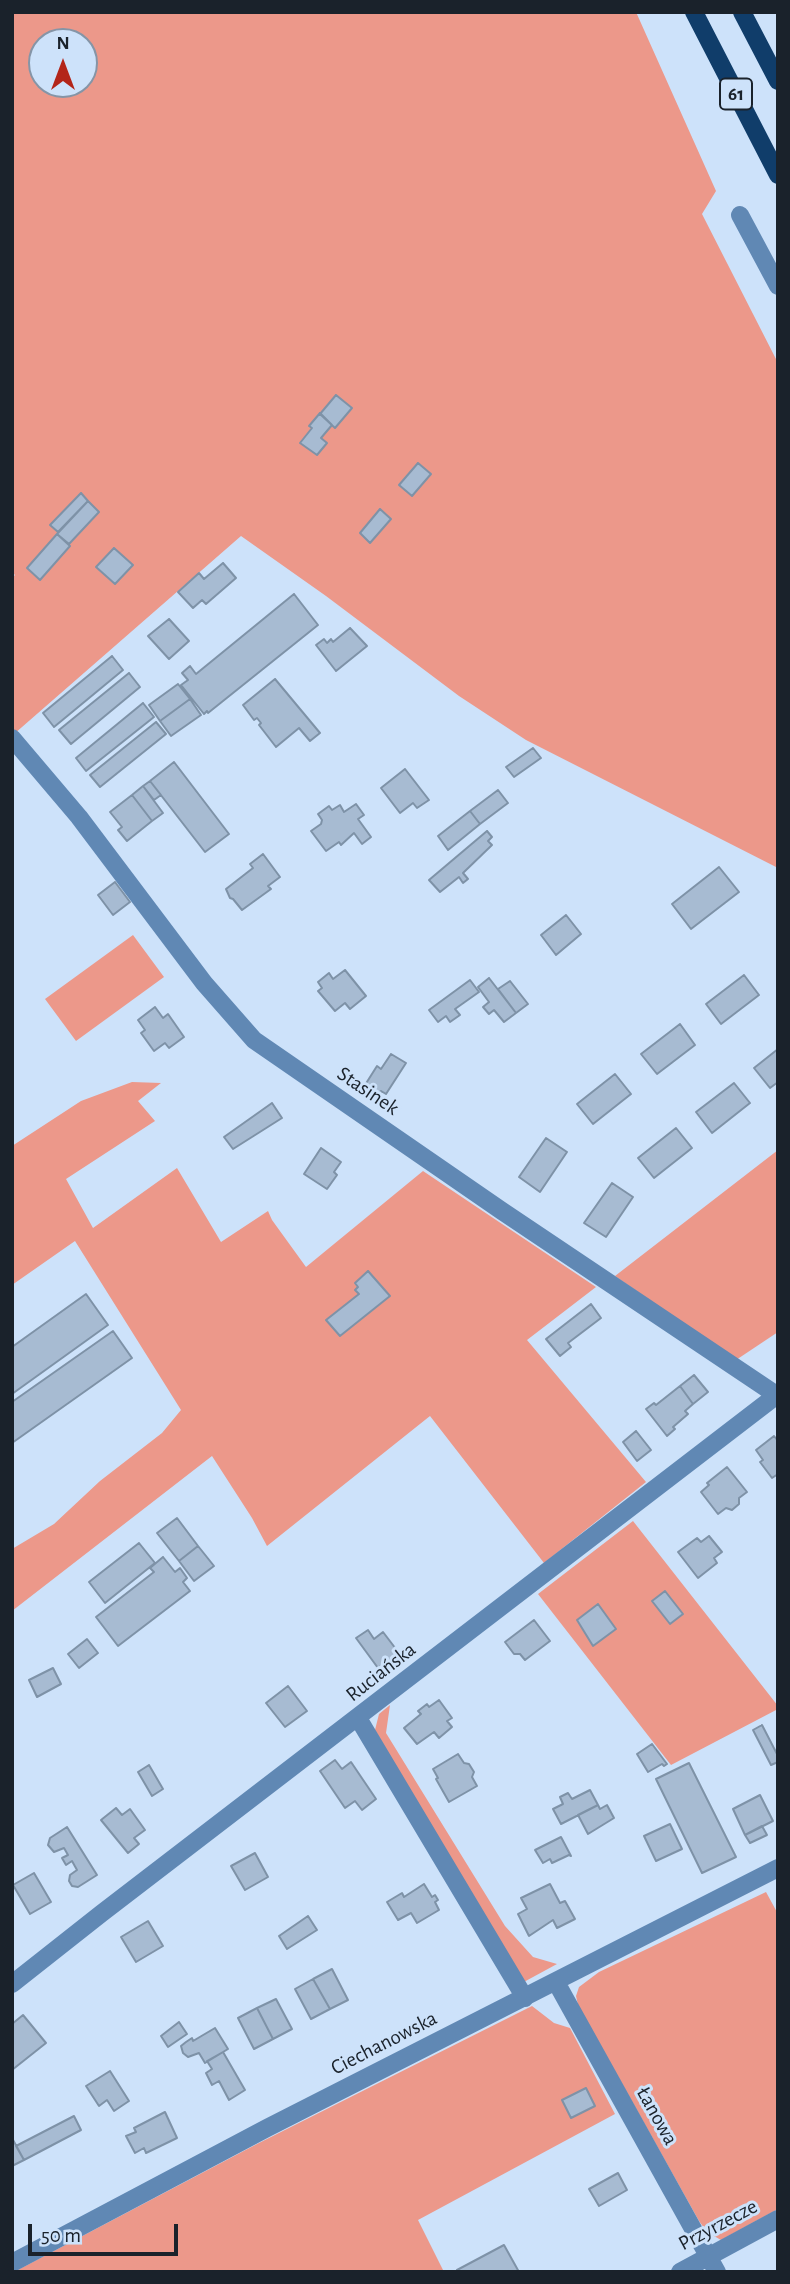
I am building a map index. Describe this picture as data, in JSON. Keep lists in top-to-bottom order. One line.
{"streets":{"main road":["61"],"street":["Stasinek","Ruciańska","Ciechanowska","Łanowa","Przyrzecze"]},"crossings":[["Stasinek","Ruciańska"],["Ciechanowska","Łanowa"],["Łanowa","Przyrzecze"]],"scale_bar":"50 m","north":"top"}
